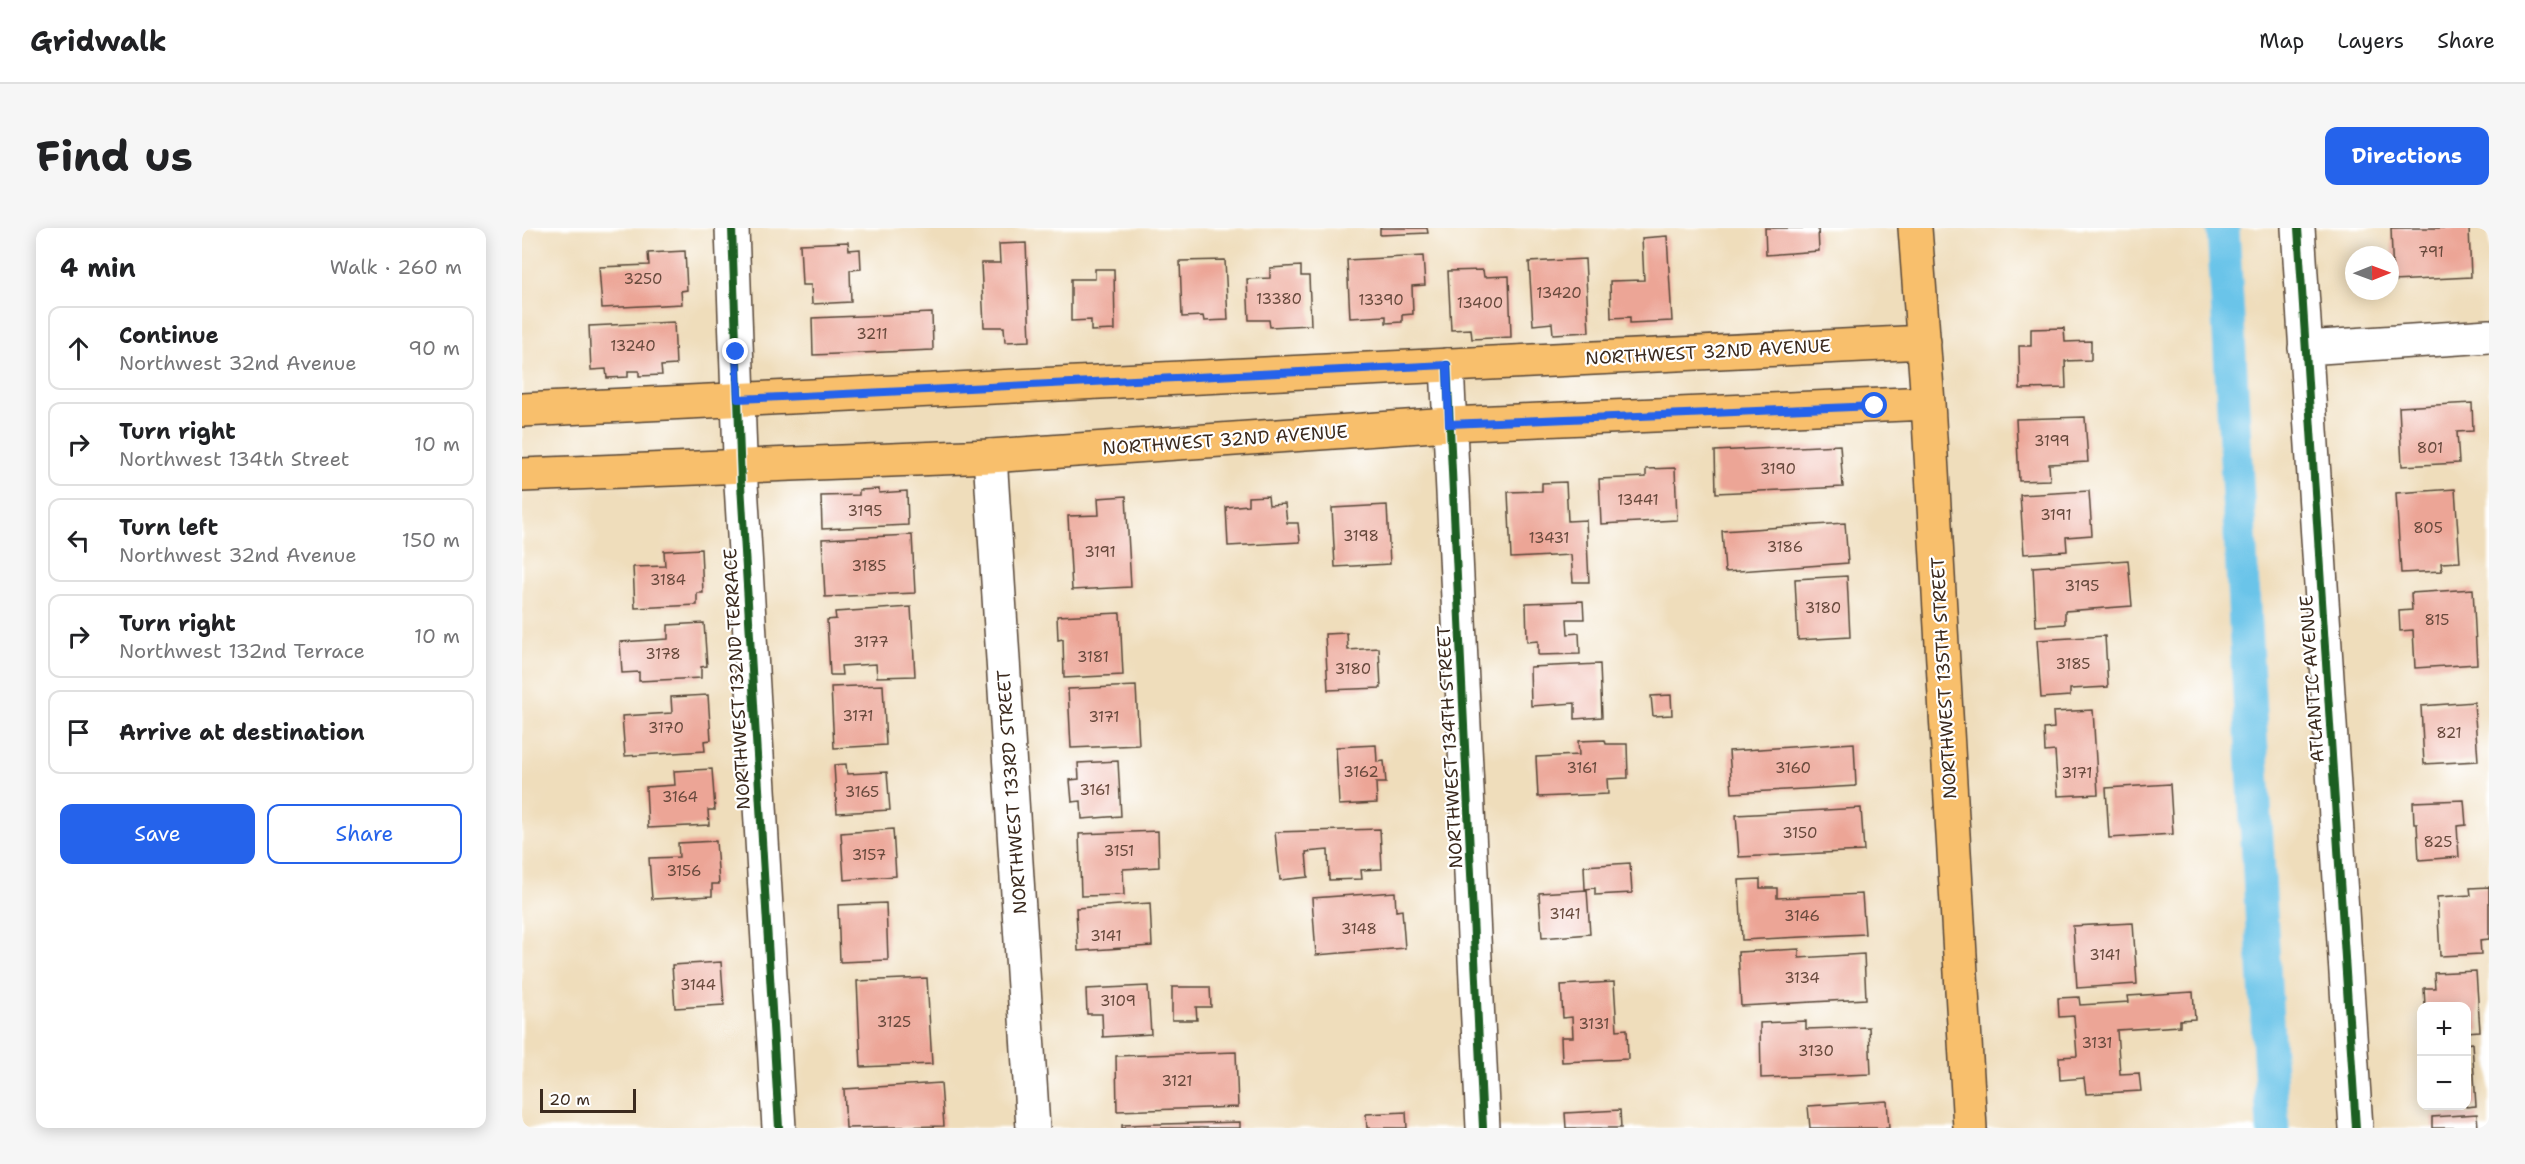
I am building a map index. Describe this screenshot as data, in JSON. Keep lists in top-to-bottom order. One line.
{"streets":{"main road":["NORTHWEST 32ND AVENUE","NORTHWEST 135TH STREET"],"street":["NORTHWEST 132ND TERRACE","ATLANTIC AVENUE","NORTHWEST 134TH STREET","NORTHWEST 133RD STREET"]},"crossings":[["NORTHWEST 32ND AVENUE","NORTHWEST 135TH STREET"],["NORTHWEST 32ND AVENUE","NORTHWEST 132ND TERRACE"],["NORTHWEST 32ND AVENUE","NORTHWEST 134TH STREET"],["NORTHWEST 32ND AVENUE","NORTHWEST 133RD STREET"]],"house_numbers":["791","3250","13420","13380","13390","13400","3211","13240","3199","801","3190","13441","3195","3191","805","3198","13431","3186","3191","3185","3184","3195","3180","815","3177","3178","3181","3185","3180","3171","3171","3170","821","3161","3160","3162","3171","3161","3165","3164","3150","825","3151","3157","3156","3141","3146","3148","3141","3141","3134","3144","3109","3125","3131","3131","3130","3121"],"scale_bar":"20 m","north":"right","page":{"header":"Gridwalk","nav":["Map","Layers","Share"],"buttons":["Directions",["Save","Share"]],"title":"Find us","heading":["4 min","Walk · 260 m"],"list":[["Continue","Northwest 32nd Avenue","90 m"],["Turn right","Northwest 134th Street","10 m"],["Turn left","Northwest 32nd Avenue","150 m"],["Turn right","Northwest 132nd Terrace","10 m"],"Arrive at destination"],"map_buttons":["+","−"],"scale":"20 m"}}
